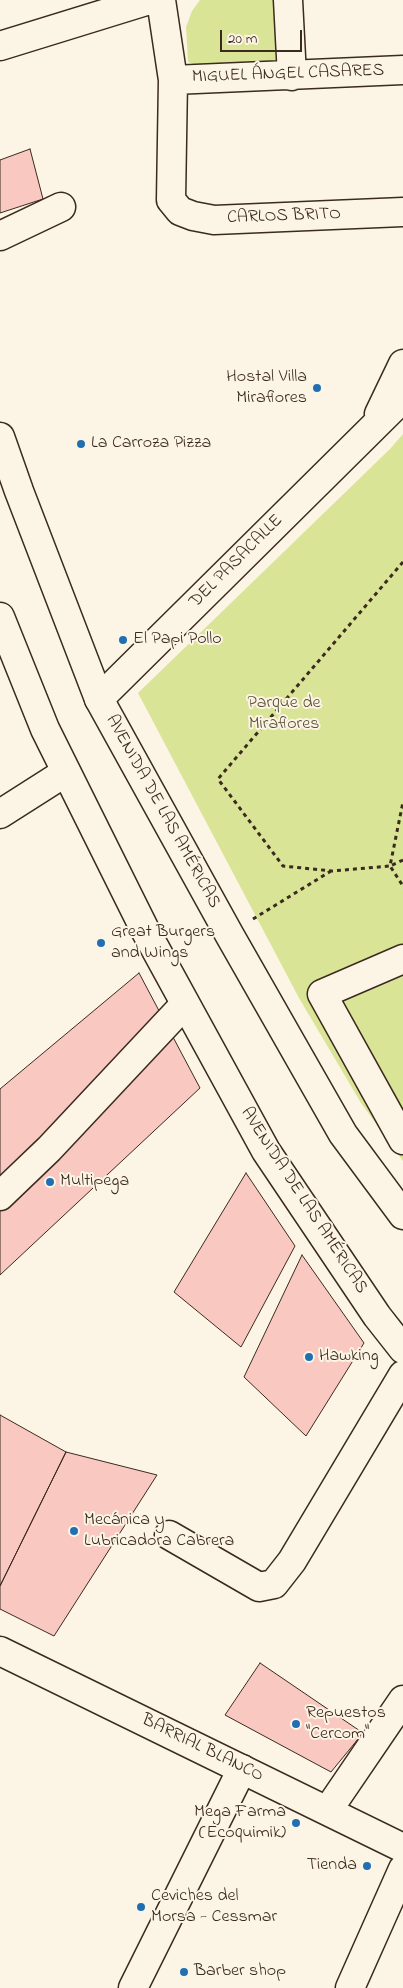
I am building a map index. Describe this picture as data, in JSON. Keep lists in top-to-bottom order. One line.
{"streets":{"street":["MIGUEL ÁNGEL CASARES","CARLOS BRITO","DEL PASACALLE","AVENIDA DE LAS AMÉRICAS","BARRIAL BLANCO"]},"crossings":[["MIGUEL ÁNGEL CASARES","CARLOS BRITO"],["DEL PASACALLE","AVENIDA DE LAS AMÉRICAS"]],"parks":["Parque de Miraflores"],"places":["Hostal Villa Miraflores","La Carroza Pizza","El Papi Pollo","Great Burgers and Wings","Multipega","Hawking","Mecánica y Lubricadora Cabrera","Repuestos \"Cercom\"","Mega Farma (Ecoquimik)","Tienda","Ceviches del Morsa - Cessmar","Barber shop"],"scale_bar":"20 m"}
